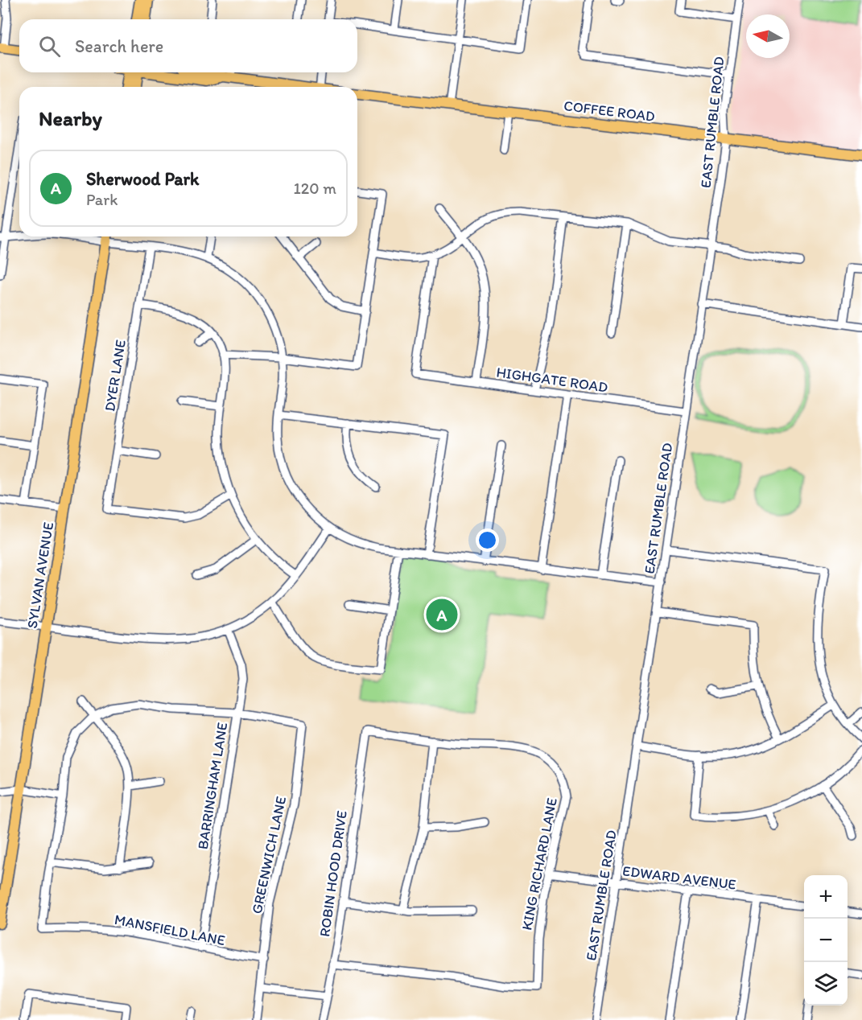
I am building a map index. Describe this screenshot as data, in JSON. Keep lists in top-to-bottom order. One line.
{"streets":{"main road":["COFFEE ROAD","SYLVAN AVENUE"],"street":["EAST RUMBLE ROAD","DYER LANE","HIGHGATE ROAD","BARRINGHAM LANE","GREENWICH LANE","KING RICHARD LANE","ROBIN HOOD DRIVE","EDWARD AVENUE","MANSFIELD LANE"]},"crossings":[["COFFEE ROAD","EAST RUMBLE ROAD"],["EAST RUMBLE ROAD","HIGHGATE ROAD"],["EAST RUMBLE ROAD","EDWARD AVENUE"],["BARRINGHAM LANE","GREENWICH LANE"],["BARRINGHAM LANE","MANSFIELD LANE"],["GREENWICH LANE","MANSFIELD LANE"],["KING RICHARD LANE","ROBIN HOOD DRIVE"],["KING RICHARD LANE","EDWARD AVENUE"]],"north":"left","page":{"search":"Search here","heading":"Nearby","list":[{"mark":"A","name":"Sherwood Park","note":"Park","value":"120 m"}],"pins":"A","map_buttons":["+","−"]}}
